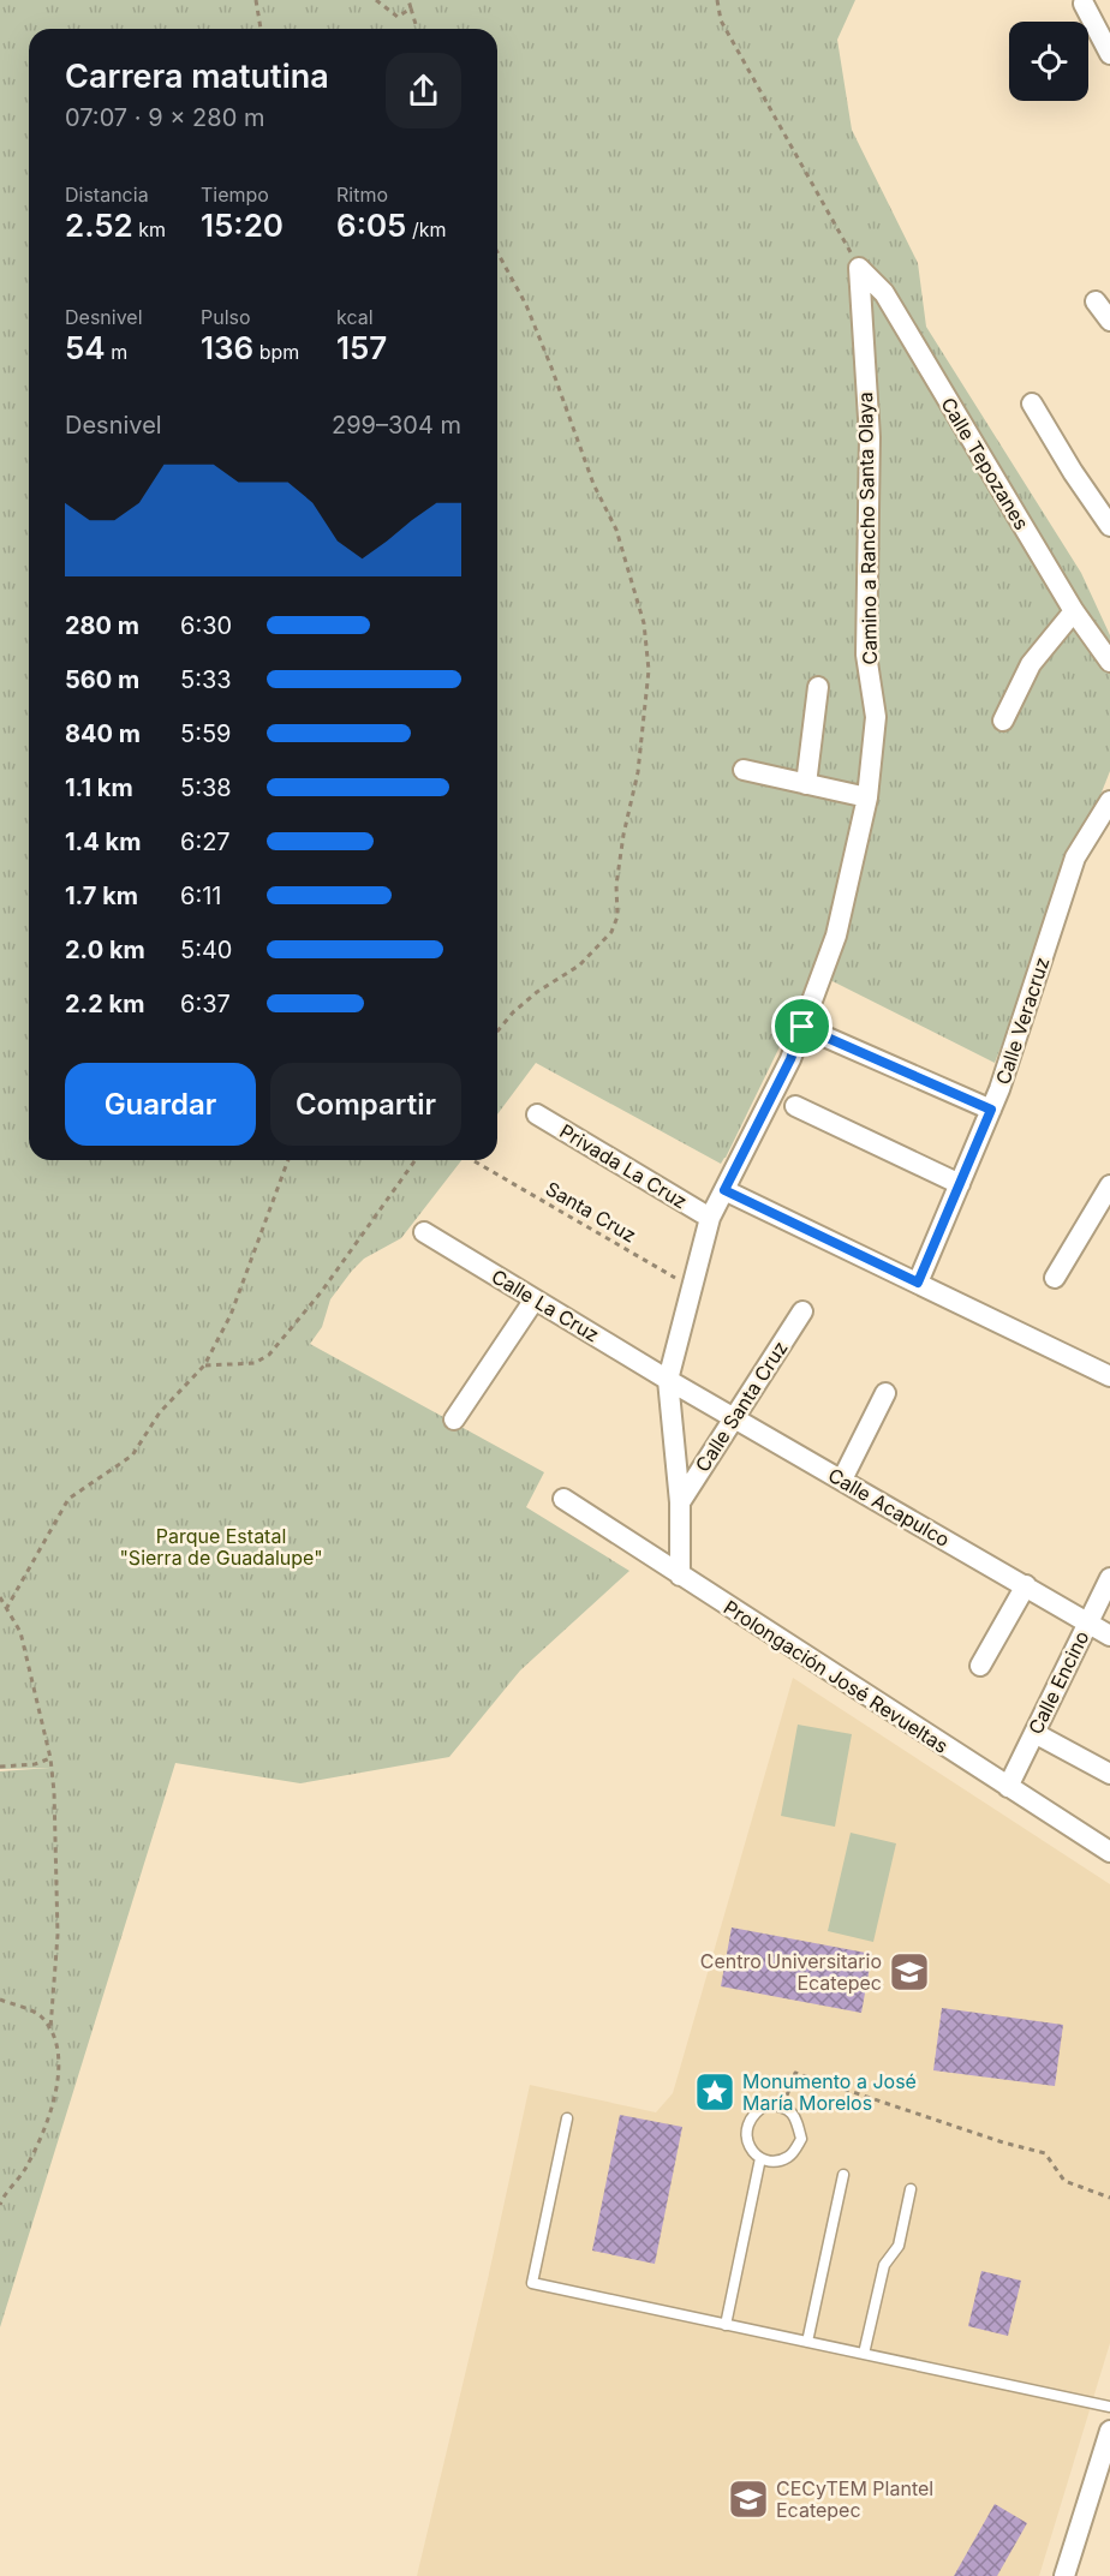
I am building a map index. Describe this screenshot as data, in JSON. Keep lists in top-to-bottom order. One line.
{"streets":{"street":["Calle Tepozanes","Camino a Rancho Santa Olaya","Calle Veracruz","Privada La Cruz","Calle La Cruz","Calle Santa Cruz","Calle Acapulco","Prolongación José Revueltas","Calle Encino"],"path":["Santa Cruz"]},"crossings":[["Calle Tepozanes","Camino a Rancho Santa Olaya"],["Camino a Rancho Santa Olaya","Privada La Cruz"],["Camino a Rancho Santa Olaya","Santa Cruz"],["Camino a Rancho Santa Olaya","Calle La Cruz"],["Camino a Rancho Santa Olaya","Calle Santa Cruz"],["Camino a Rancho Santa Olaya","Calle Acapulco"],["Camino a Rancho Santa Olaya","Prolongación José Revueltas"],["Calle La Cruz","Calle Acapulco"],["Calle Santa Cruz","Calle Acapulco"],["Calle Acapulco","Calle Encino"],["Prolongación José Revueltas","Calle Encino"]],"parks":["Parque Estatal \"Sierra de Guadalupe\""],"places":{"school or university":["Centro Universitario Ecatepec","CECyTEM Plantel Ecatepec"],"place":["Monumento a José María Morelos"]},"page":{"heading":["Carrera matutina","07:07 · 9 × 280 m"],"stats":[["Distancia","2.52 km"],["Tiempo","15:20"],["Ritmo","6:05 /km"],["Desnivel","54 m"],["Pulso","136 bpm"],["kcal","157"]],"chart":["Desnivel","299–304 m"],"list":[{"name":"280 m","note":"6:30"},{"name":"560 m","note":"5:33"},{"name":"840 m","note":"5:59"},{"name":"1.1 km","note":"5:38"},{"name":"1.4 km","note":"6:27"},{"name":"1.7 km","note":"6:11"},{"name":"2.0 km","note":"5:40"},{"name":"2.2 km","note":"6:37"}],"buttons":["Guardar","Compartir"]}}
